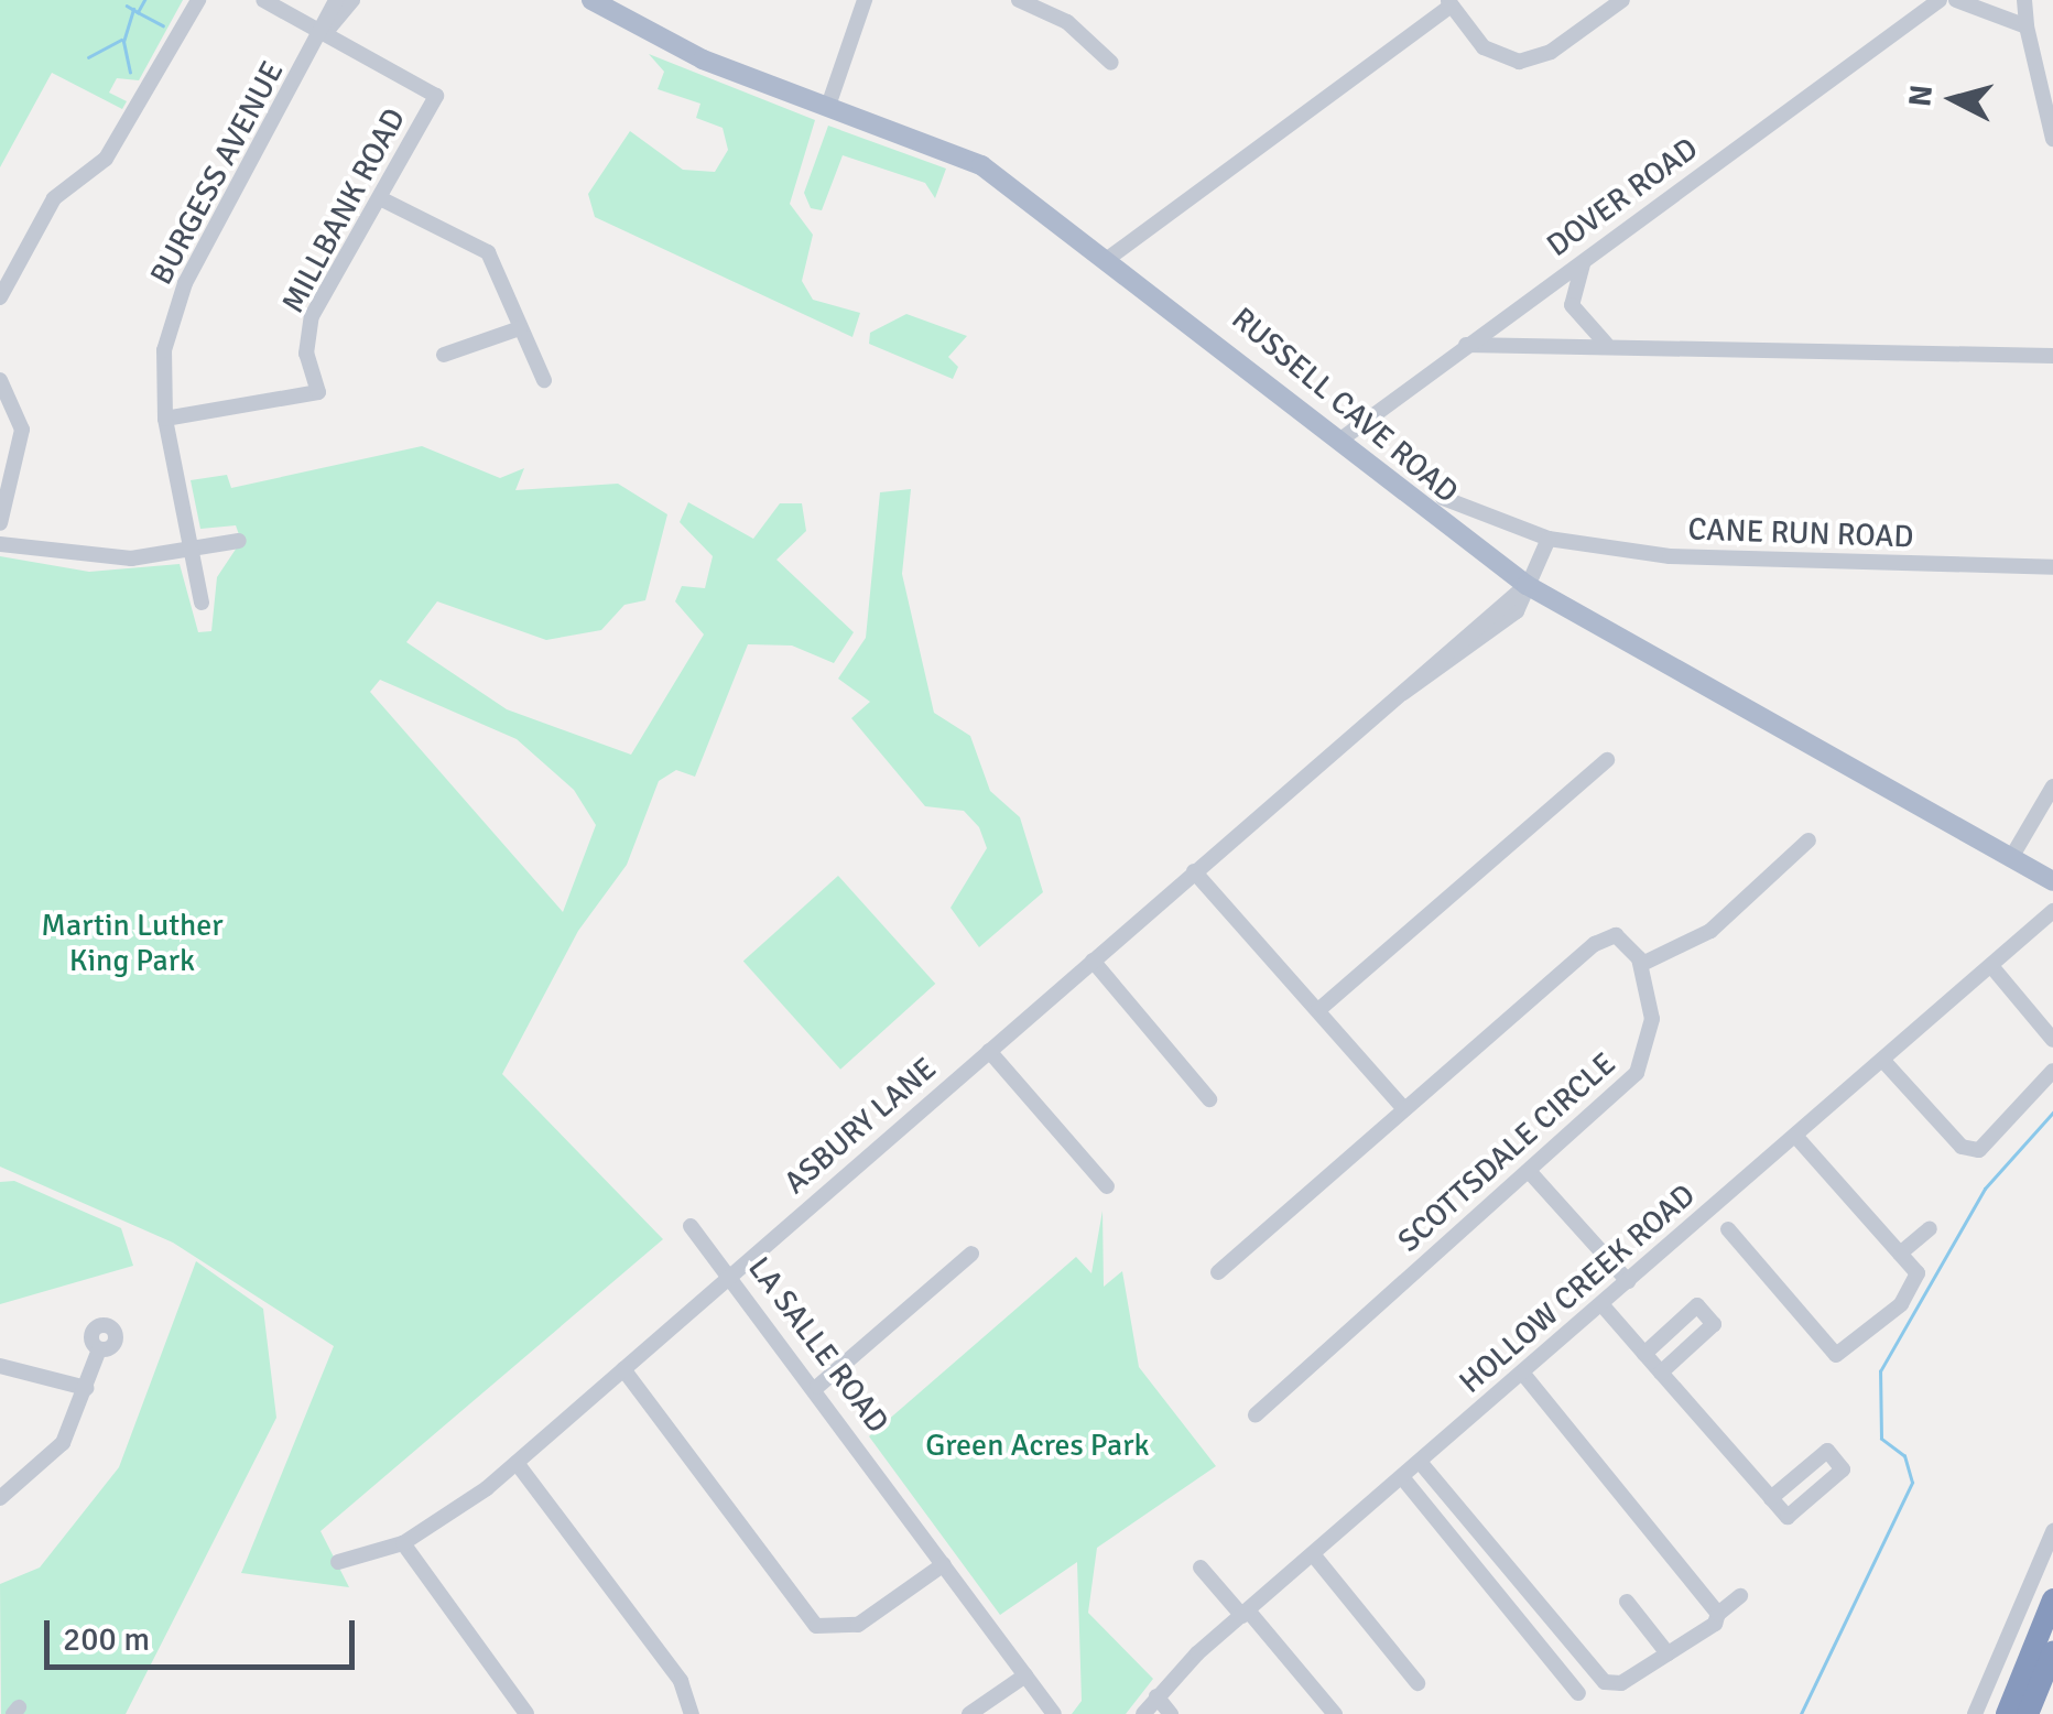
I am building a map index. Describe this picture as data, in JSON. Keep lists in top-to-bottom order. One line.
{"streets":{"main road":["RUSSELL CAVE ROAD"],"street":["BURGESS AVENUE","DOVER ROAD","MILLBANK ROAD","CANE RUN ROAD","ASBURY LANE","SCOTTSDALE CIRCLE","HOLLOW CREEK ROAD","LA SALLE ROAD"]},"crossings":[["BURGESS AVENUE","MILLBANK ROAD"],["DOVER ROAD","RUSSELL CAVE ROAD"],["RUSSELL CAVE ROAD","ASBURY LANE"],["ASBURY LANE","LA SALLE ROAD"]],"parks":["Martin Luther King Park","Green Acres Park"],"scale_bar":"200 m","north":"left"}
